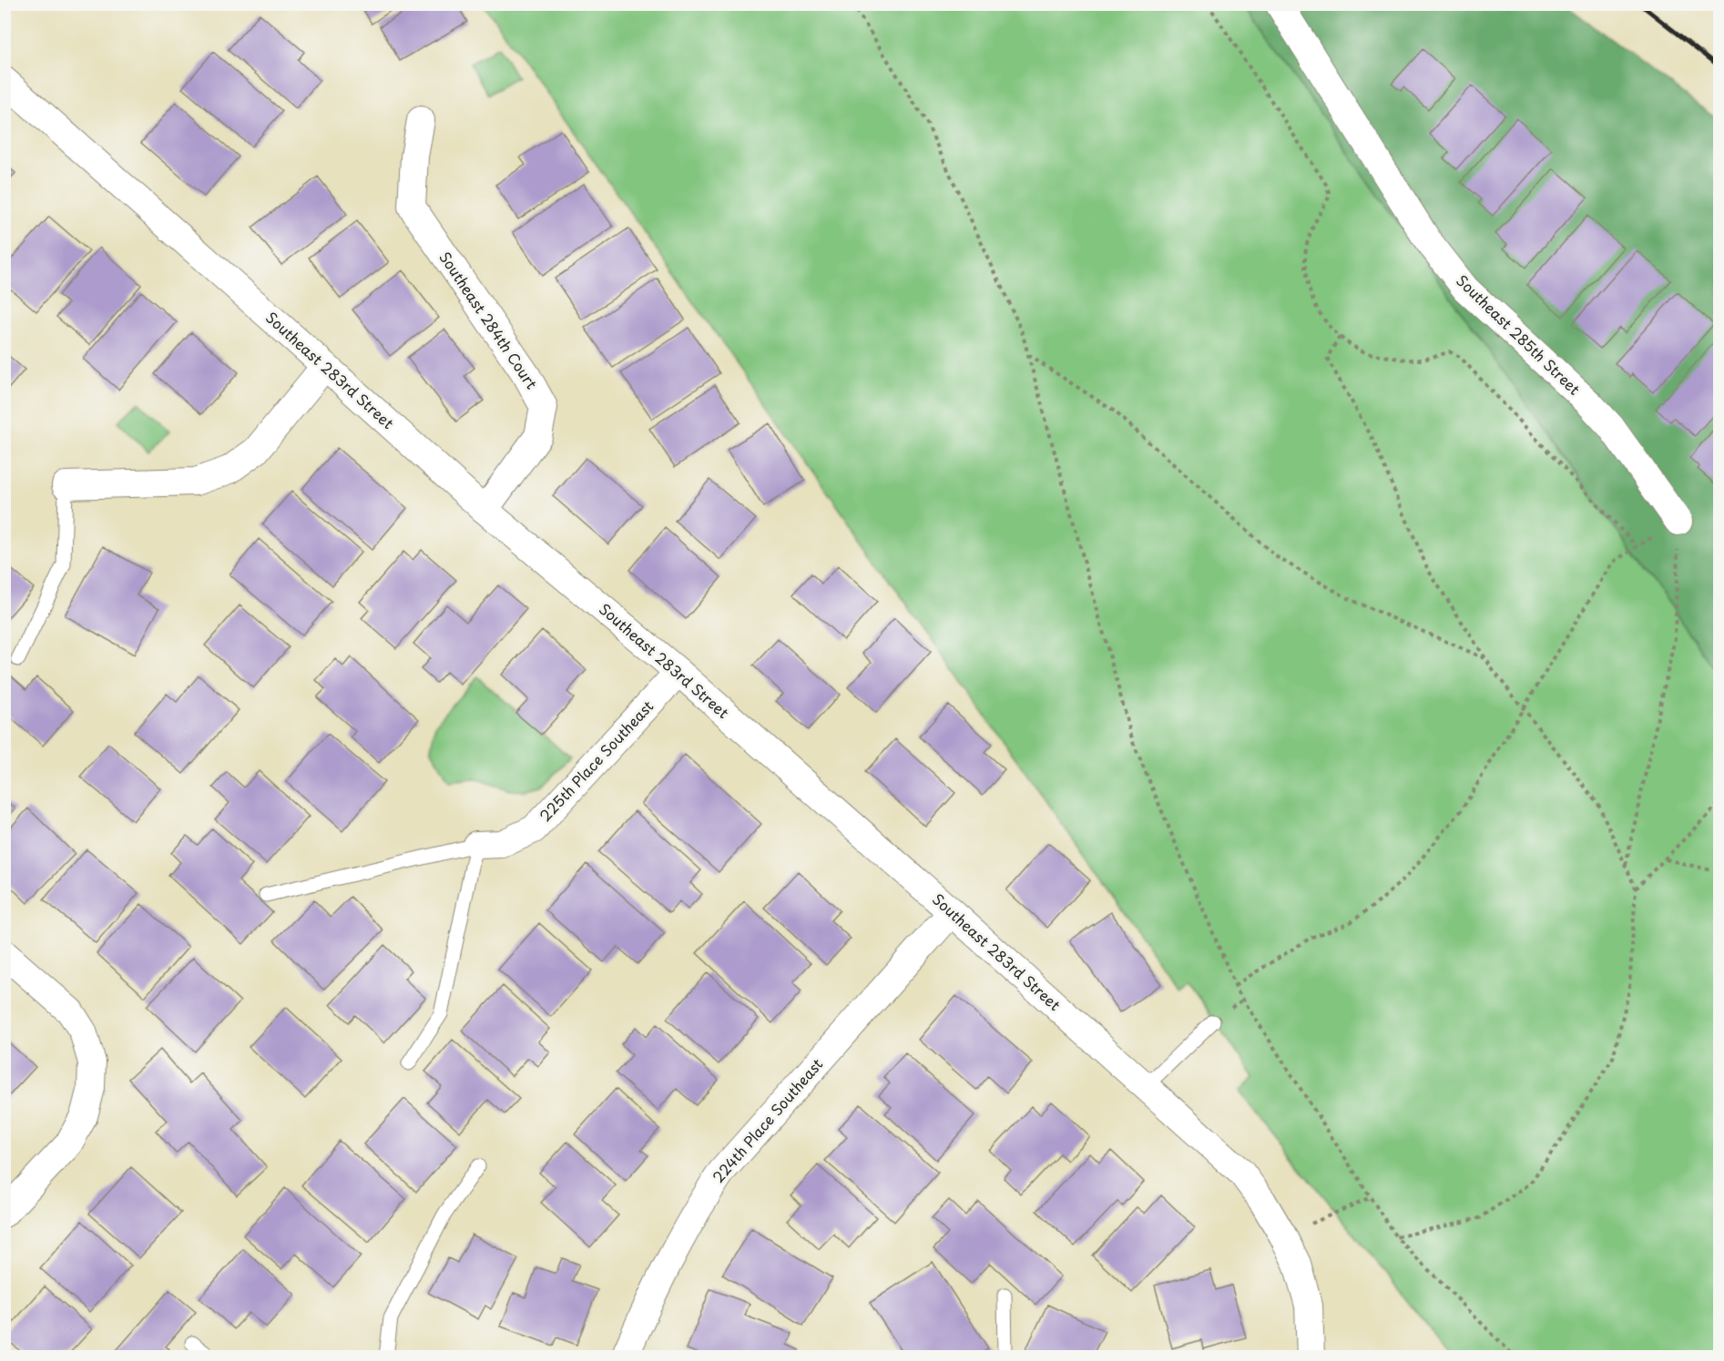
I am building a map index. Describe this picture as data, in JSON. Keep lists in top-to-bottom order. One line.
{"streets":{"street":["Southeast 284th Court","Southeast 285th Street","Southeast 283rd Street","225th Place Southeast","224th Place Southeast"]},"crossings":[["Southeast 284th Court","Southeast 283rd Street"],["Southeast 283rd Street","225th Place Southeast"],["Southeast 283rd Street","224th Place Southeast"]]}
